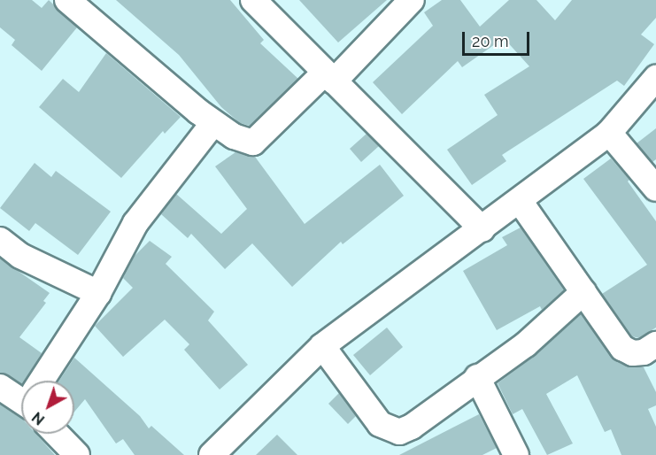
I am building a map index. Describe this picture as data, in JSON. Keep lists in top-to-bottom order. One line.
{"scale_bar":"20 m","north":"bottom left"}
